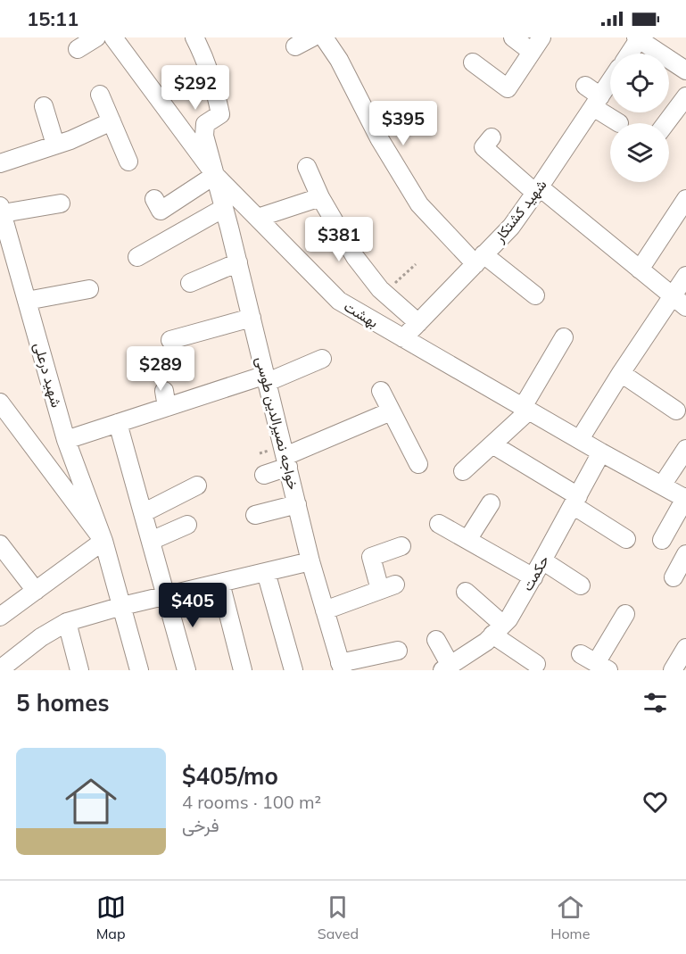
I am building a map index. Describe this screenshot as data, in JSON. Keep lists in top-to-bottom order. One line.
{"streets":{"street":["شهید کشتکار","بهشت","شهید درعلی","خواجه نصیرالدین طوسی","حکمت"]},"crossings":[["شهید کشتکار","بهشت"],["بهشت","خواجه نصیرالدین طوسی"],["بهشت","حکمت"]],"page":{"status":"15:11","price":["$292","$395","$381","$289","$405"],"heading":"5 homes","list":[{"name":"$405/mo","note":"4 rooms · 100 m² · فرخی"}],"tabs":["Map","Saved","Home"]}}
